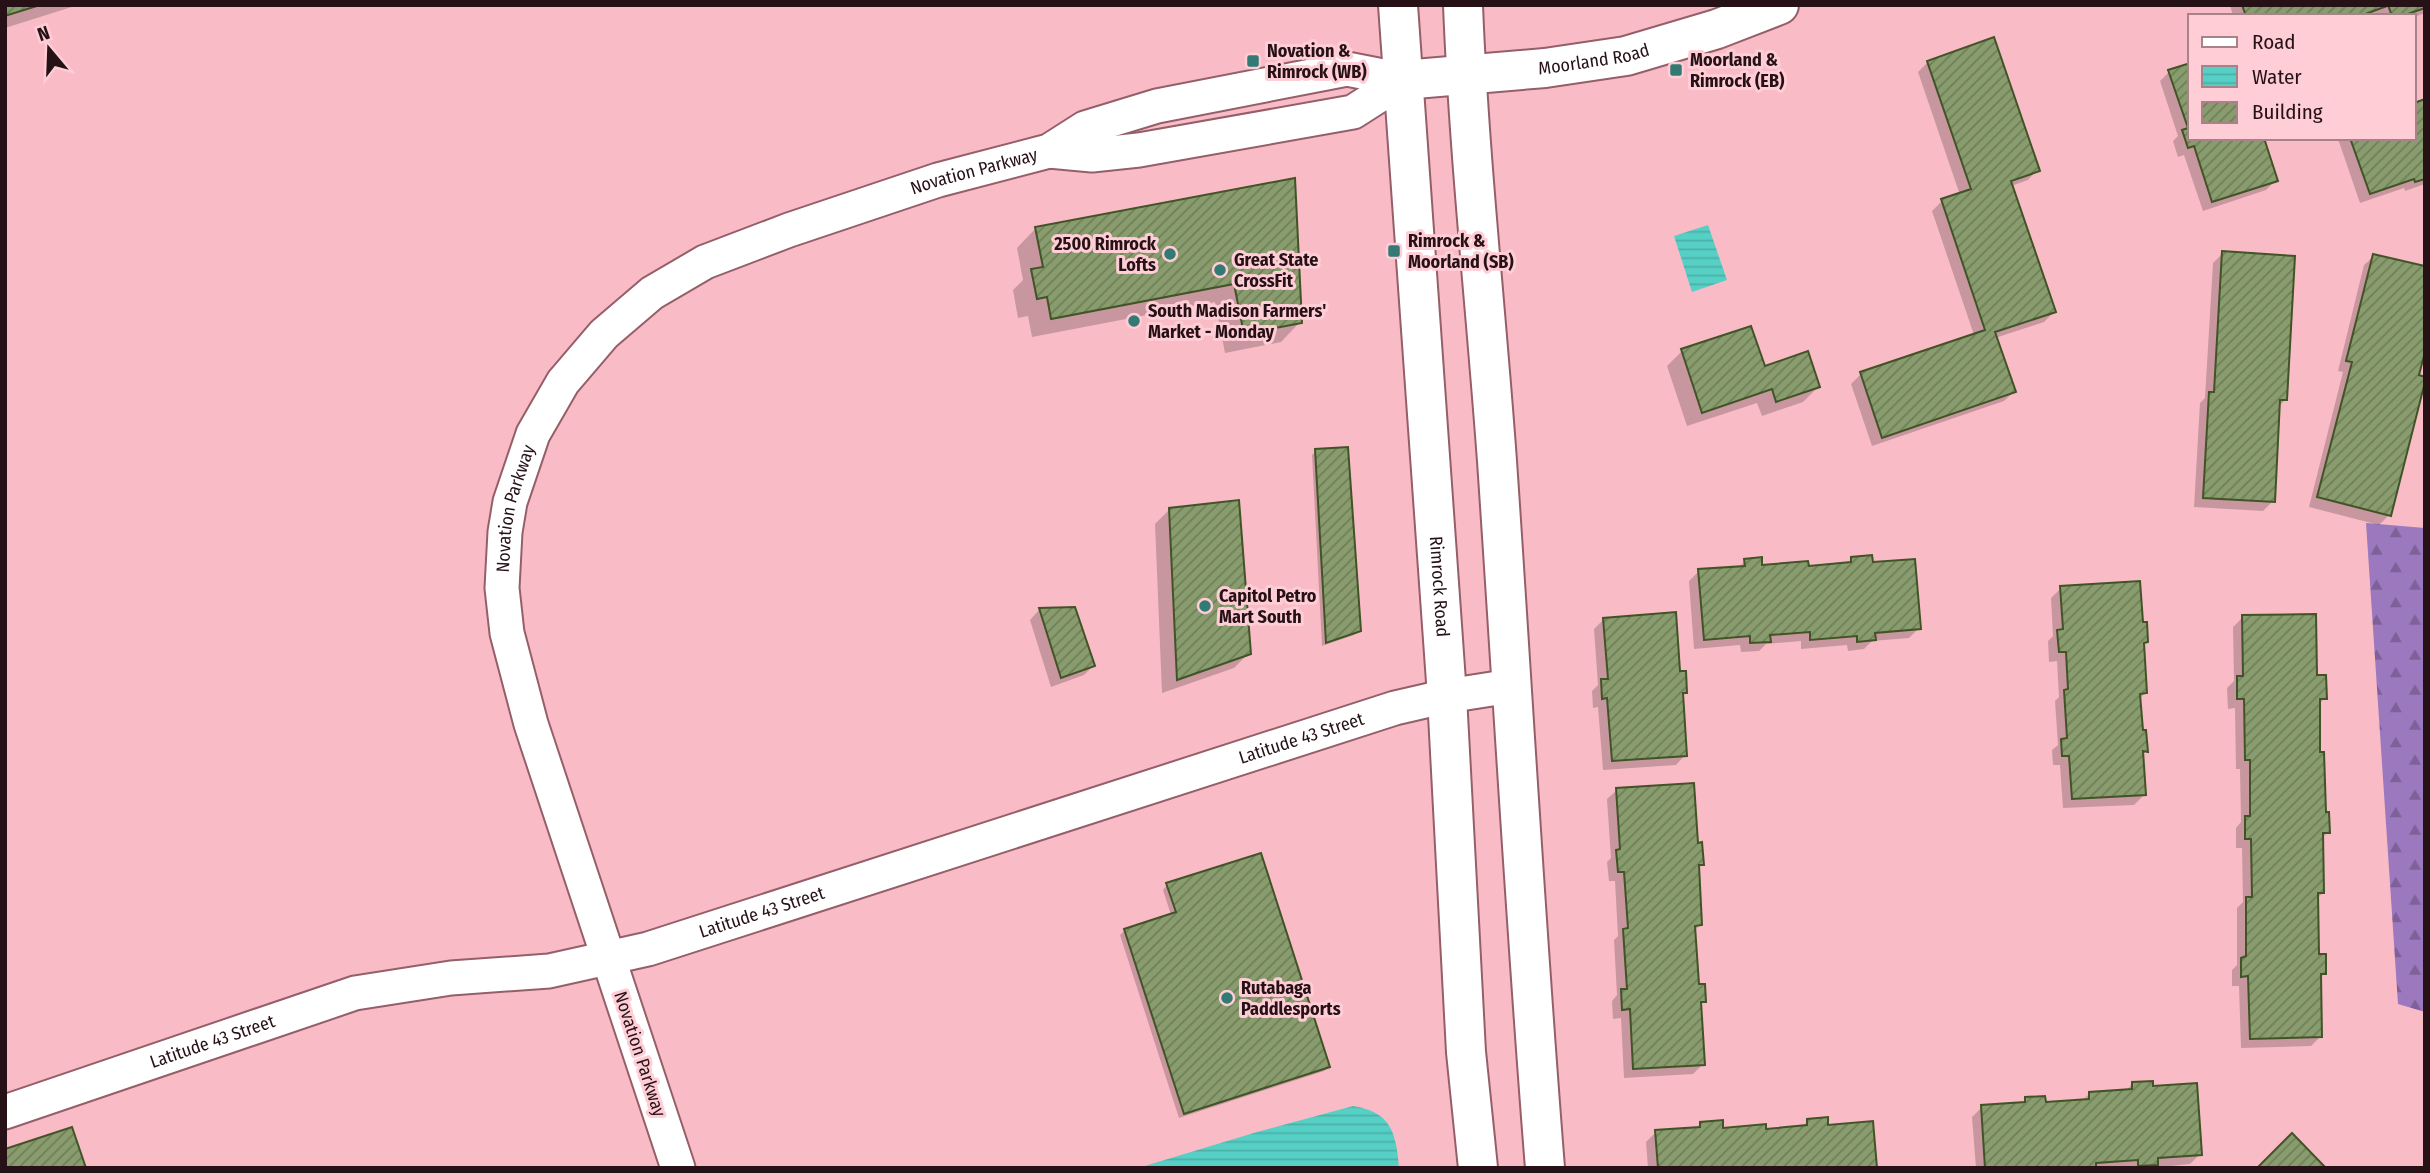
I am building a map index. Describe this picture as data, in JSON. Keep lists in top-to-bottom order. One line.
{"streets":{"main road":["Moorland Road","Rimrock Road"],"street":["Novation Parkway","Latitude 43 Street"]},"crossings":[["Moorland Road","Novation Parkway"],["Moorland Road","Rimrock Road"],["Novation Parkway","Rimrock Road"],["Novation Parkway","Latitude 43 Street"],["Rimrock Road","Latitude 43 Street"]],"places":{"transit":["Novation & Rimrock (WB)","Moorland & Rimrock (EB)","Rimrock & Moorland (SB)"],"other":["2500 Rimrock Lofts","Great State CrossFit","South Madison Farmers' Market - Monday","Capitol Petro Mart South","Rutabaga Paddlesports"]},"legend":["Road","Water","Building"],"north":"top"}
